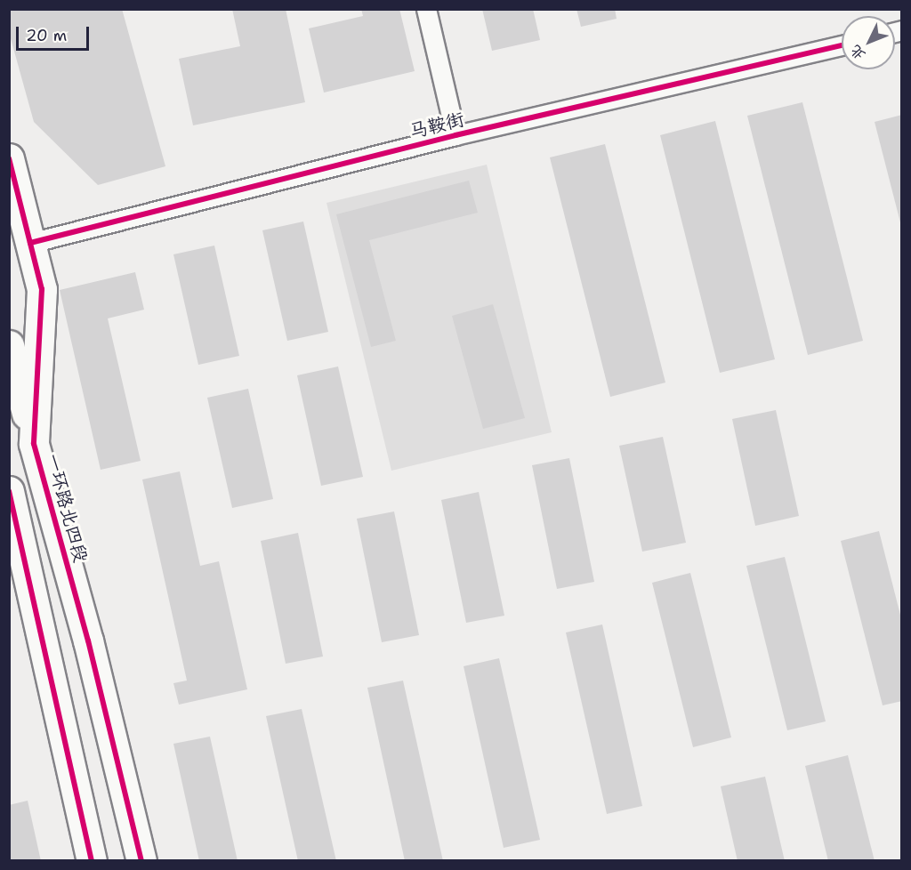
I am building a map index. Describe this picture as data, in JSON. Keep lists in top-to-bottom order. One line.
{"streets":{"main road":["一环路北四段"],"street":["马鞍街"]},"crossings":[["马鞍街","一环路北四段"]],"scale_bar":"20 m","north":"bottom left"}
